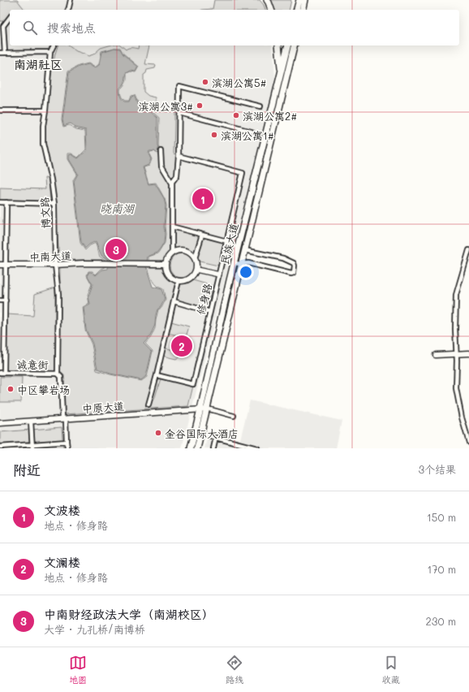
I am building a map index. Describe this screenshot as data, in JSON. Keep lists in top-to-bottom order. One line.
{"streets":{"main road":["民族大道","中南大道","中原大道"],"street":["博文路","修身路","诚意街"]},"crossings":[["博文路","中南大道"],["博文路","诚意街"],["民族大道","中原大道"],["诚意街","中原大道"]],"districts":["南湖社区"],"water":["晓南湖"],"places":["滨湖公寓5#","滨湖公寓3#","滨湖公寓2#","滨湖公寓1#","中区攀岩场","金谷国际大酒店"],"page":{"search":"搜索地点","pins":["1","3","2"],"heading":["附近","3个结果"],"list":[{"mark":"1","name":"文波楼","note":"地点 · 修身路","value":"150 m"},{"mark":"2","name":"文澜楼","note":"地点 · 修身路","value":"170 m"},{"mark":"3","name":"中南财经政法大学（南湖校区）","note":"大学 · 九孔桥/南博桥","value":"230 m"}],"nav":["地图","路线","收藏"]}}
